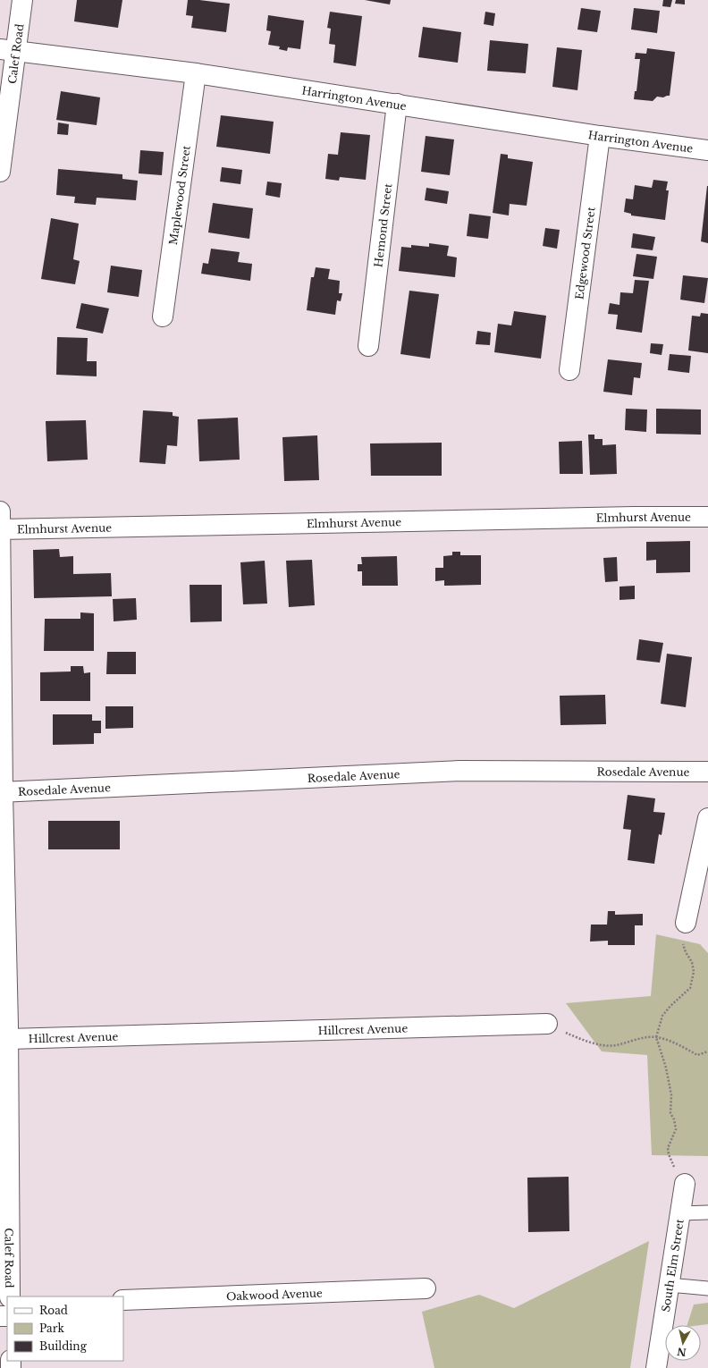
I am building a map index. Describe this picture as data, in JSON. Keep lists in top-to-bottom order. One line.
{"streets":{"street":["Calef Road","Harrington Avenue","Maplewood Street","Hemond Street","Edgewood Street","Elmhurst Avenue","Rosedale Avenue","Hillcrest Avenue","South Elm Street","Oakwood Avenue"]},"crossings":[["Calef Road","Harrington Avenue"],["Calef Road","Elmhurst Avenue"],["Calef Road","Rosedale Avenue"],["Calef Road","Hillcrest Avenue"],["Harrington Avenue","Maplewood Street"],["Harrington Avenue","Hemond Street"],["Harrington Avenue","Edgewood Street"]],"legend":["Road","Park","Building"],"north":"bottom"}
